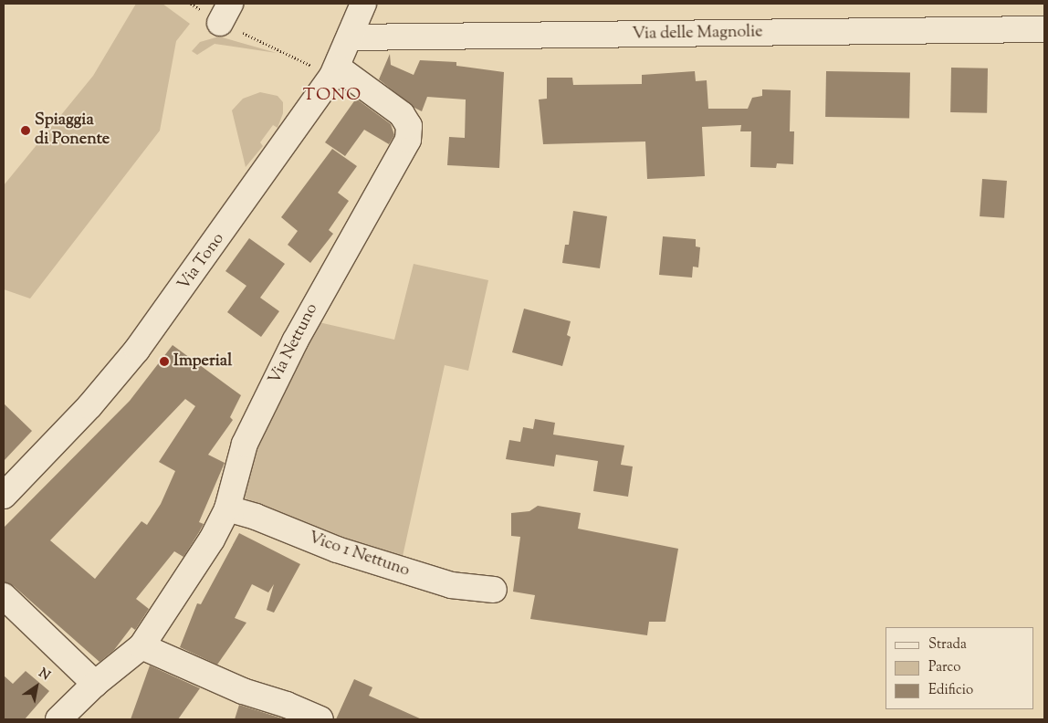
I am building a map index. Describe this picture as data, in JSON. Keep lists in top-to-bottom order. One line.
{"streets":{"street":["Via delle Magnolie","Via Tono","Via Nettuno","Vico 1 Nettuno"]},"crossings":[["Via delle Magnolie","Via Tono"],["Via Tono","Via Nettuno"],["Via Nettuno","Vico 1 Nettuno"]],"districts":["TONO"],"places":["Spiaggia di Ponente","Imperial"],"legend":["Strada","Parco","Edificio"],"north":"top right"}
